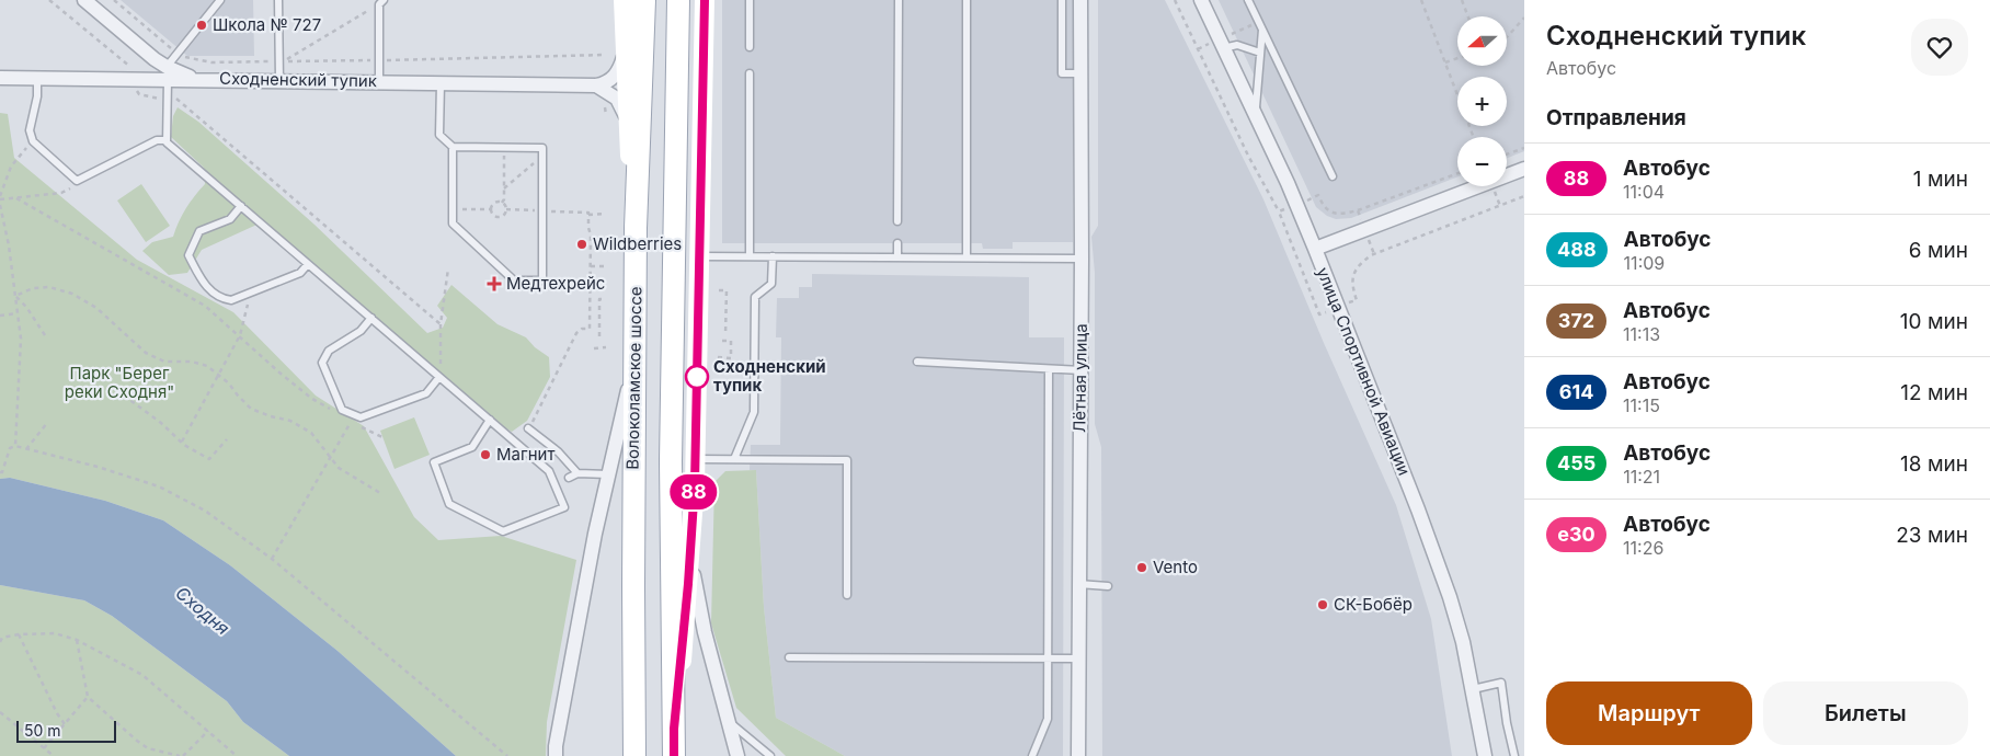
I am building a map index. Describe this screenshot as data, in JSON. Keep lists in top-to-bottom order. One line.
{"streets":{"main road":["Волоколамское шоссе"],"street":["Сходненский тупик","улица Спортивной Авиации","Лётная улица"]},"water":["Сходня"],"parks":["Парк \"Берег реки Сходня\""],"places":{"other":["Школа № 727","Wildberries","Сходненский тупик","Магнит","Vento","СК-Бобёр"],"health":["Медтехрейс"]},"lines":["bus line 88"],"scale_bar":"50 m","north":"left","page":{"on_map":"88","heading":[["Сходненский тупик","Автобус"],"Отправления"],"map_buttons":["+","−"],"list":[{"mark":"88","name":"Автобус","note":"11:04","value":"1 мин"},{"mark":"488","name":"Автобус","note":"11:09","value":"6 мин"},{"mark":"372","name":"Автобус","note":"11:13","value":"10 мин"},{"mark":"614","name":"Автобус","note":"11:15","value":"12 мин"},{"mark":"455","name":"Автобус","note":"11:21","value":"18 мин"},{"mark":"е30","name":"Автобус","note":"11:26","value":"23 мин"}],"buttons":["Маршрут","Билеты"],"scale":"50 m"}}
